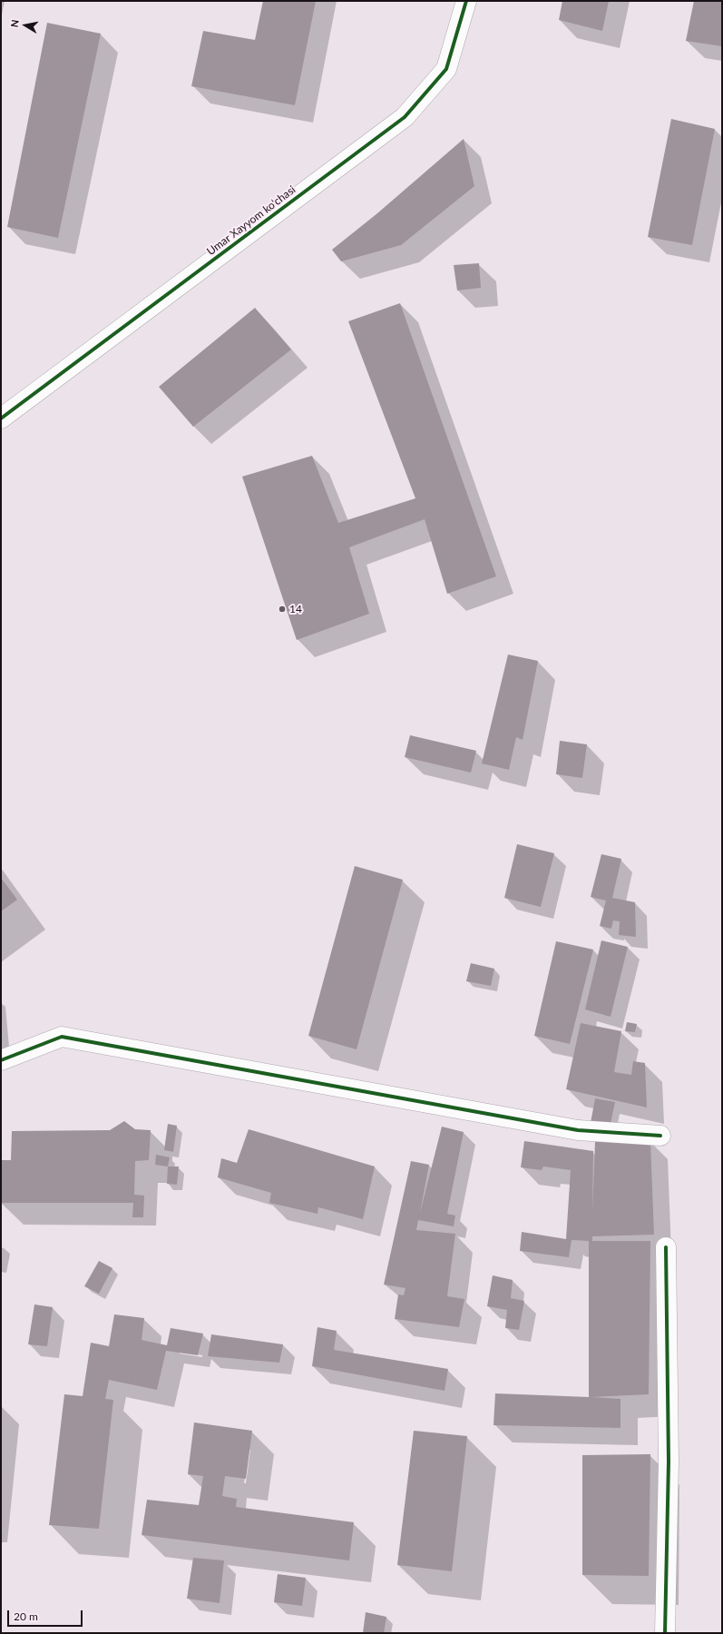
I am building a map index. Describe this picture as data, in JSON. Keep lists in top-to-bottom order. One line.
{"streets":{"street":["Umar Xayyom ko‘chasi"]},"places":["14"],"scale_bar":"20 m","north":"left"}
